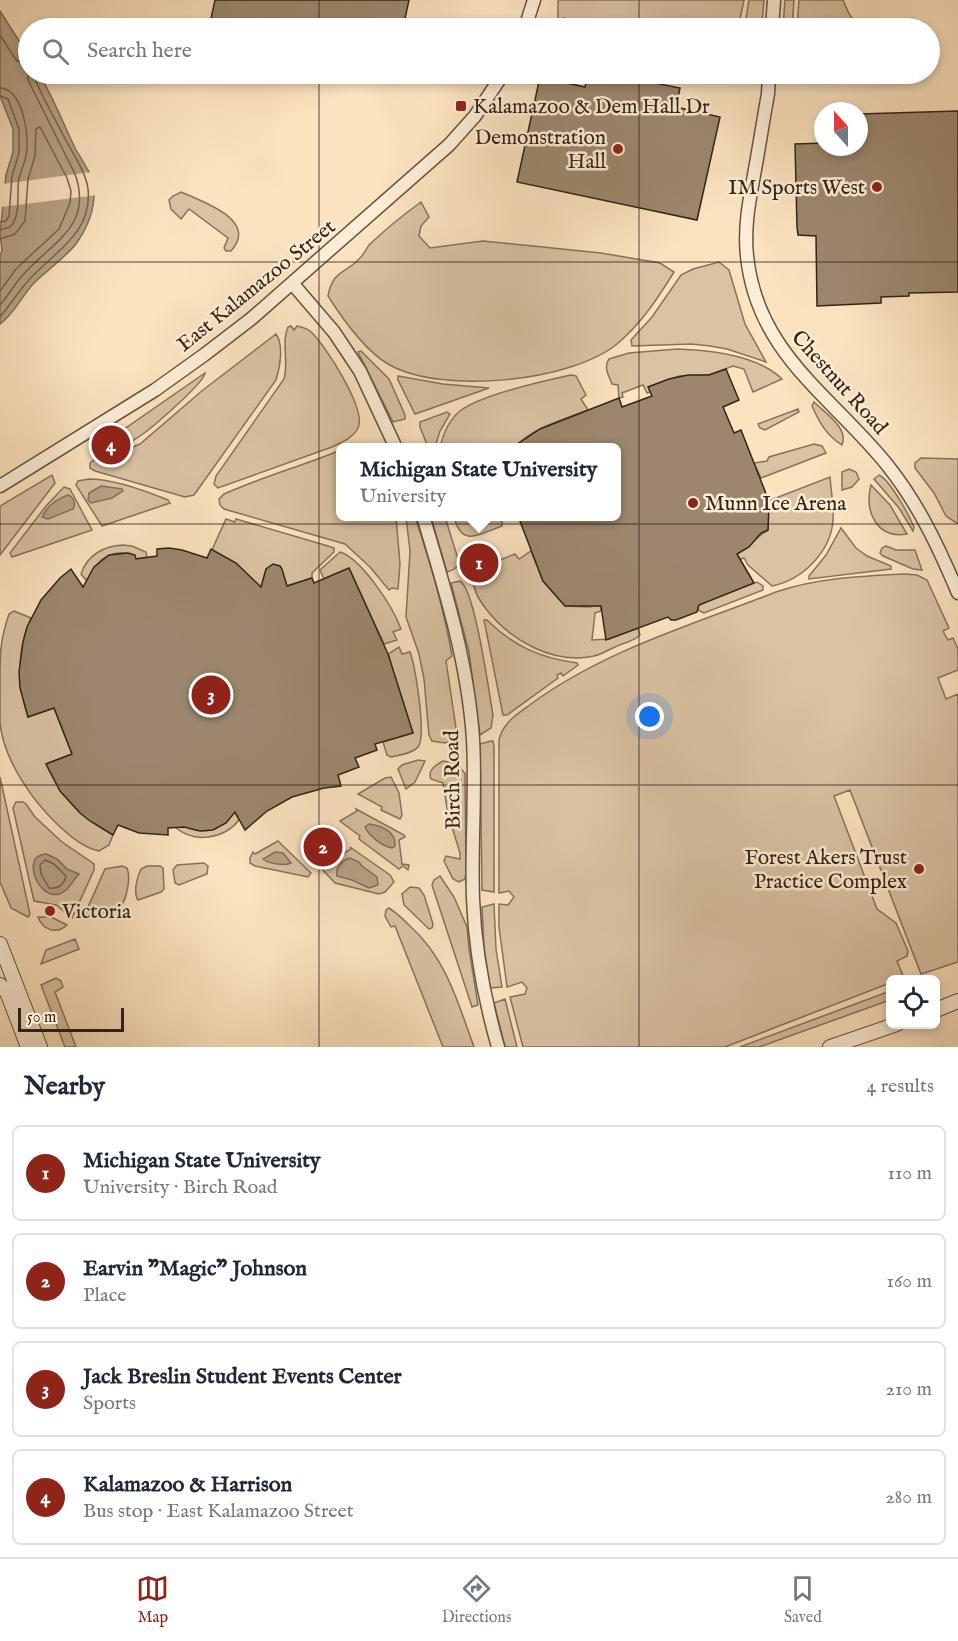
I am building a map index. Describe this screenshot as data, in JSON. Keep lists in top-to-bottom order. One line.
{"streets":{"street":["East Kalamazoo Street","Chestnut Road","Birch Road"]},"places":{"transit":["Kalamazoo & Dem Hall Dr"],"other":["Demonstration Hall","IM Sports West","Munn Ice Arena","Forest Akers Trust Practice Complex","Victoria"]},"scale_bar":"50 m","north":"top","page":{"search":"Search here","pins":["4","1","3","2"],"popup":["Michigan State University","University"],"scale":"50 m","heading":["Nearby","4 results"],"list":[{"mark":"1","name":"Michigan State University","note":"University · Birch Road","value":"110 m"},{"mark":"2","name":"Earvin \"Magic\" Johnson","note":"Place","value":"160 m"},{"mark":"3","name":"Jack Breslin Student Events Center","note":"Sports","value":"210 m"},{"mark":"4","name":"Kalamazoo & Harrison","note":"Bus stop · East Kalamazoo Street","value":"280 m"}],"nav":["Map","Directions","Saved"]}}
